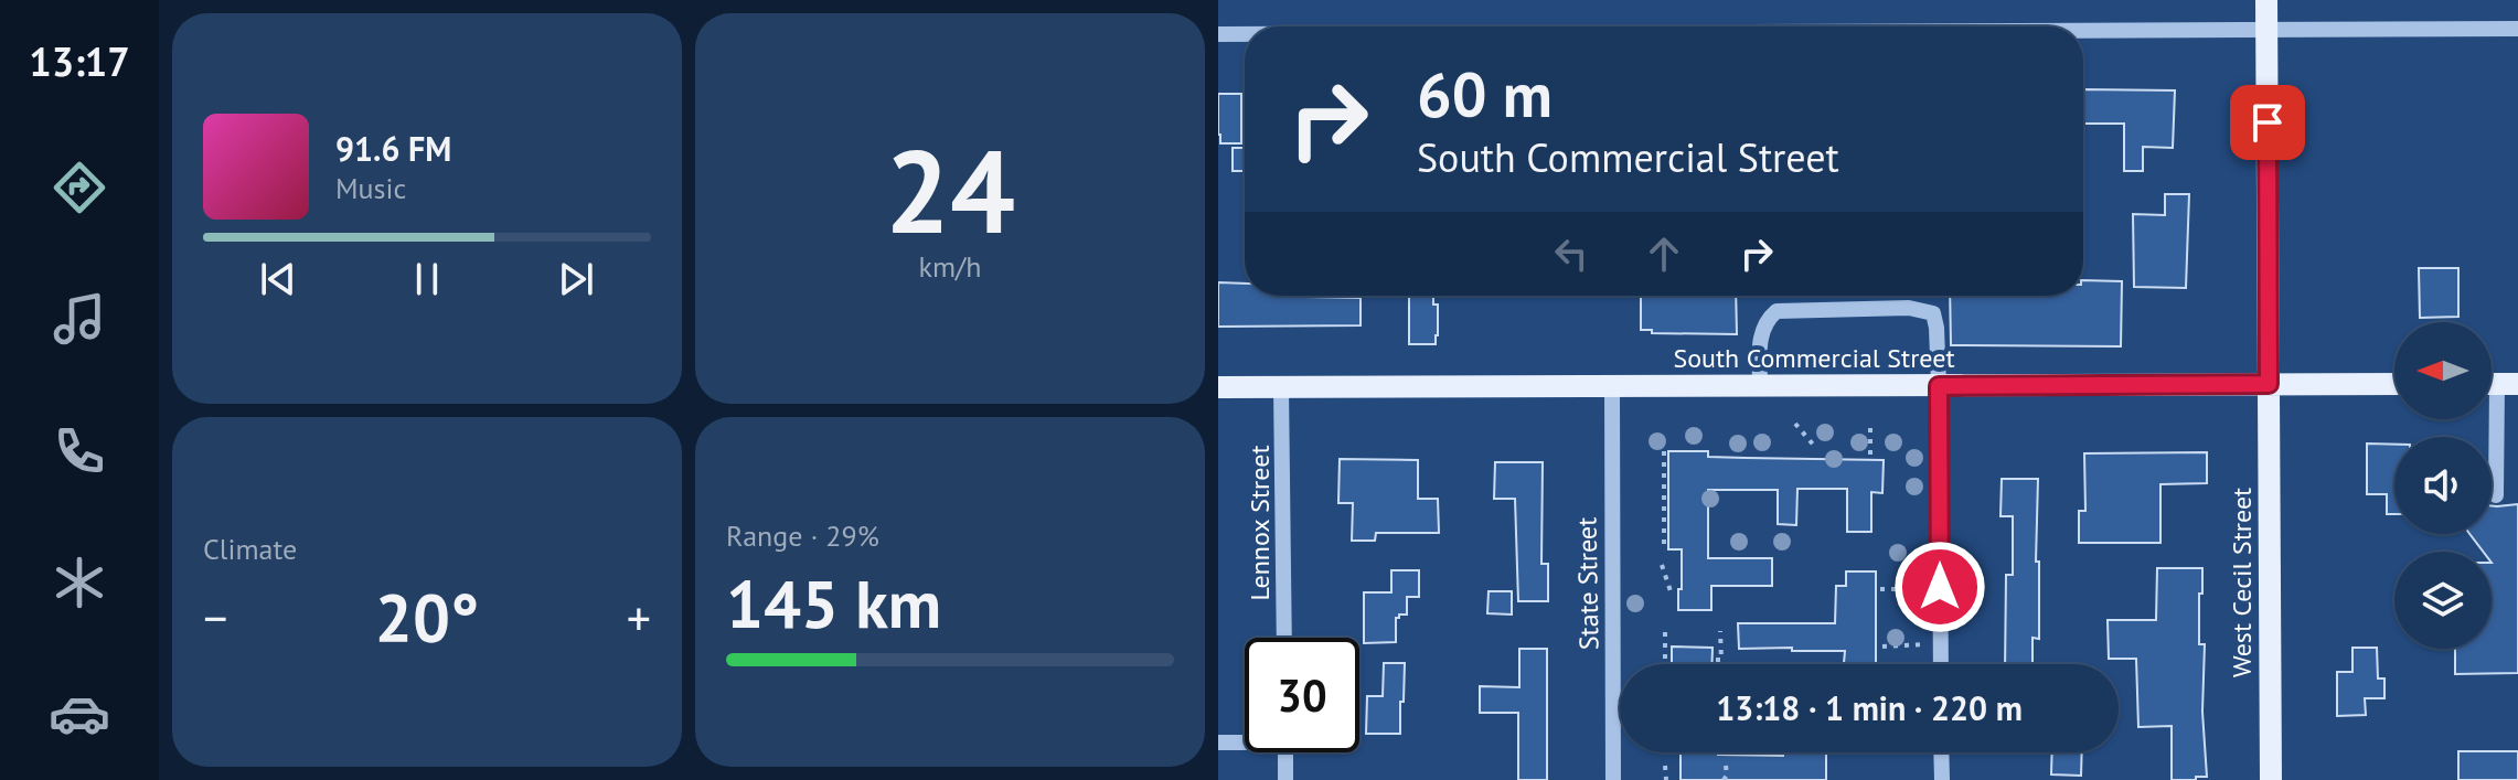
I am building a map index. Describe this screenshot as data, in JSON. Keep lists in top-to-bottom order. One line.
{"streets":{"main road":["South Commercial Street","West Cecil Street"],"street":["Lennox Street","State Street"]},"crossings":[["South Commercial Street","Lennox Street"],["South Commercial Street","West Cecil Street"],["South Commercial Street","State Street"]],"north":"left","page":{"tabs":"13:17","tile":[["24","km/h"],"Climate",["Range · 29%","145 km"]],"turn":["60 m","South Commercial Street"],"song":["91.6 FM","Music"],"heat":["−","20°","+"],"limit":"30","trip":"13:18 · 1 min · 220 m"}}
